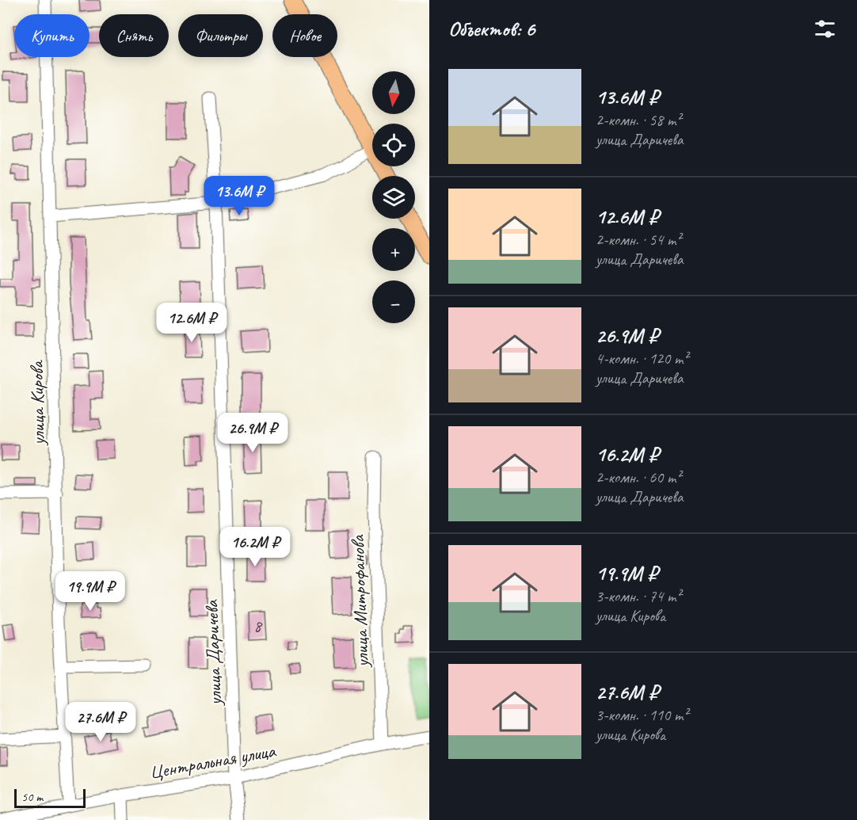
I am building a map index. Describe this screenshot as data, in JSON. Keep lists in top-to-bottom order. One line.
{"streets":{"street":["улица Кирова","улица Митрофанова","улица Даричева","Центральная улица"]},"crossings":[["улица Кирова","Центральная улица"],["улица Митрофанова","Центральная улица"],["улица Даричева","Центральная улица"]],"house_numbers":["8"],"scale_bar":"50 m","north":"bottom","page":{"heading":"Объектов: 6","chip":["Купить","Снять","Фильтры","Новое"],"list":[{"name":"13.6M ₽","note":"2-комн. · 58 m² · улица Даричева"},{"name":"12.6M ₽","note":"2-комн. · 54 m² · улица Даричева"},{"name":"26.9M ₽","note":"4-комн. · 120 m² · улица Даричева"},{"name":"16.2M ₽","note":"2-комн. · 60 m² · улица Даричева"},{"name":"19.9M ₽","note":"3-комн. · 74 m² · улица Кирова"},{"name":"27.6M ₽","note":"3-комн. · 110 m² · улица Кирова"}],"map_buttons":["+","−"],"price":["13.6M ₽","12.6M ₽","26.9M ₽","16.2M ₽","19.9M ₽","27.6M ₽"],"scale":"50 m"}}
